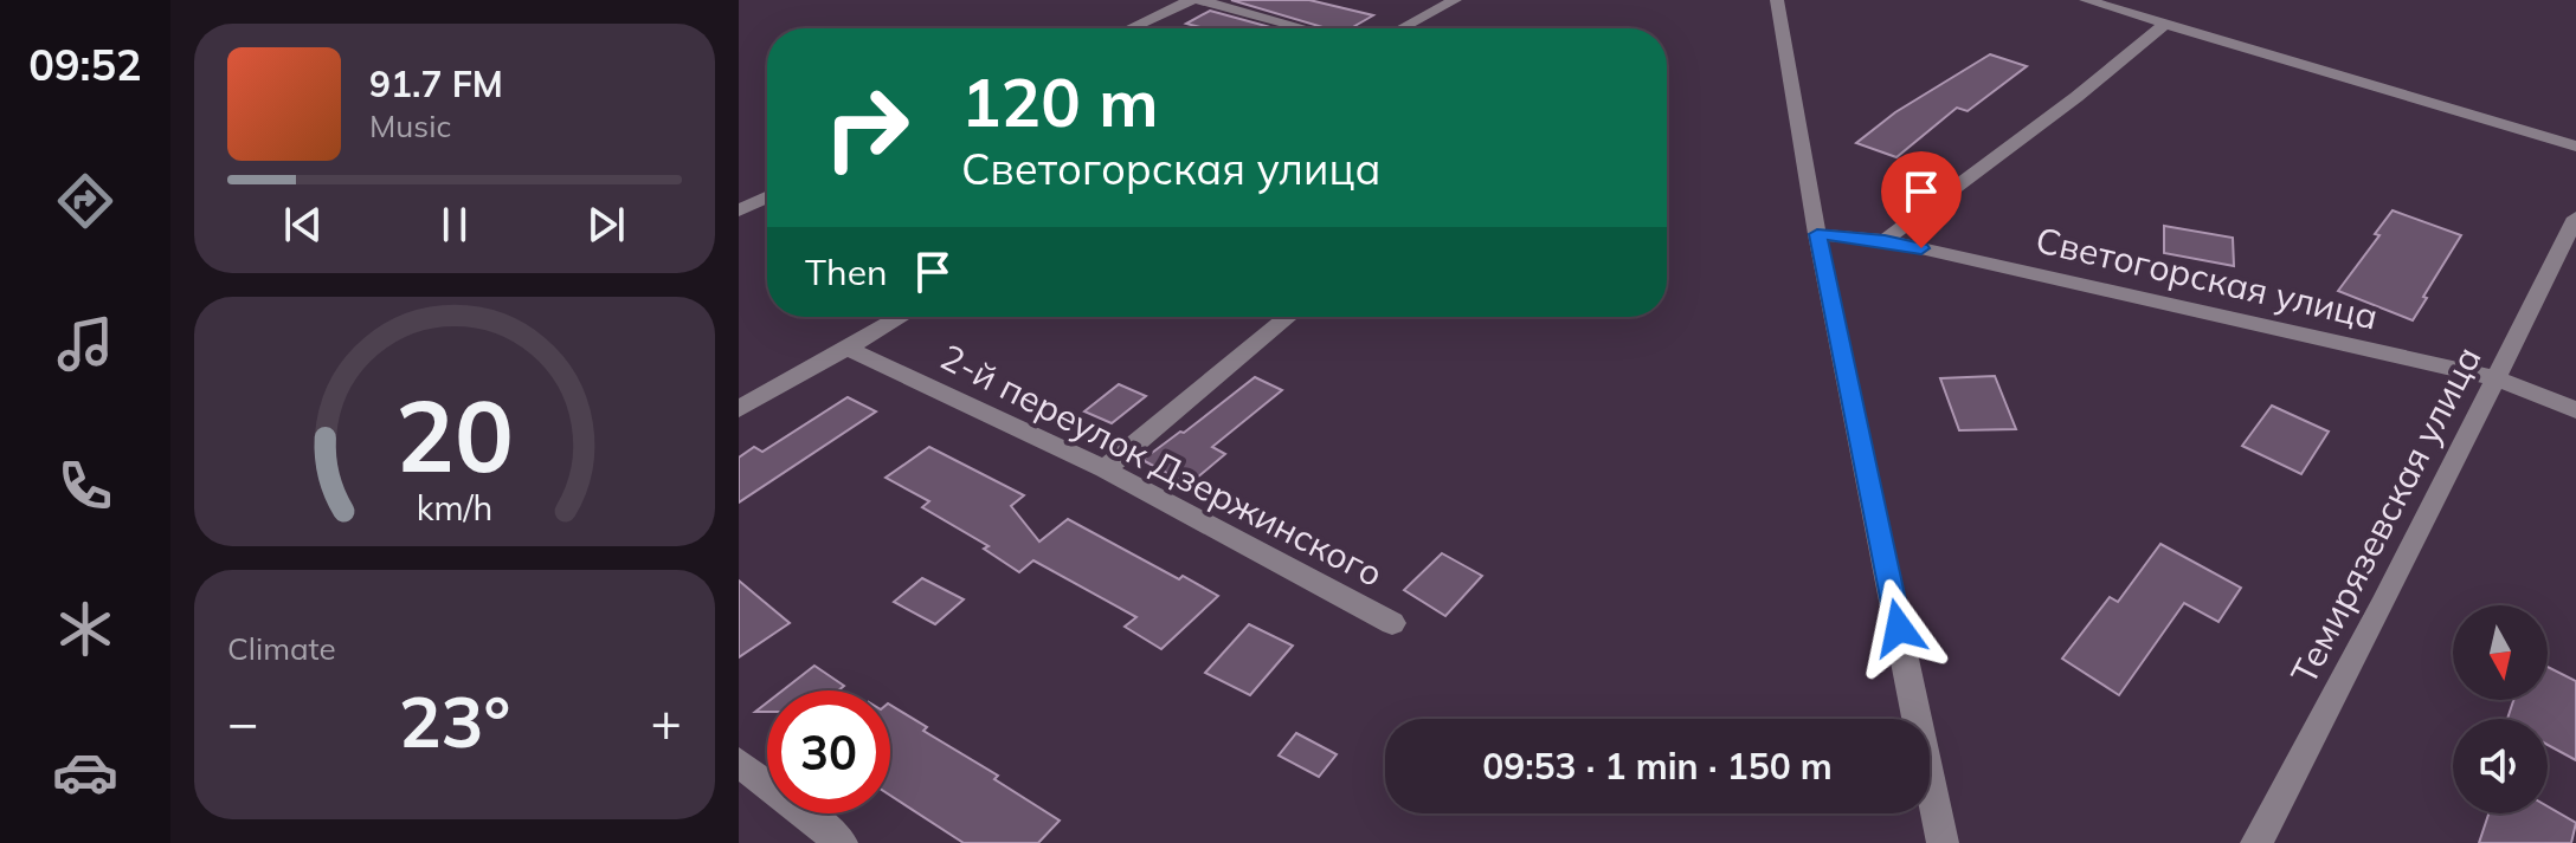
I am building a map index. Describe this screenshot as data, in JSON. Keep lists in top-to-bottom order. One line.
{"streets":{"street":["Светогорская улица","2-й переулок Дзержинского","Темирязевская улица"]},"crossings":[["Светогорская улица","Темирязевская улица"]],"north":"bottom","page":{"tabs":"09:52","turn":["120 m","Светогорская улица"],"song":["91.7 FM","Music"],"then":"Then","tile":"Climate","heat":["−","23°","+"],"limit":"30","trip":"09:53 · 1 min · 150 m","gauge":["20","km/h"]}}
